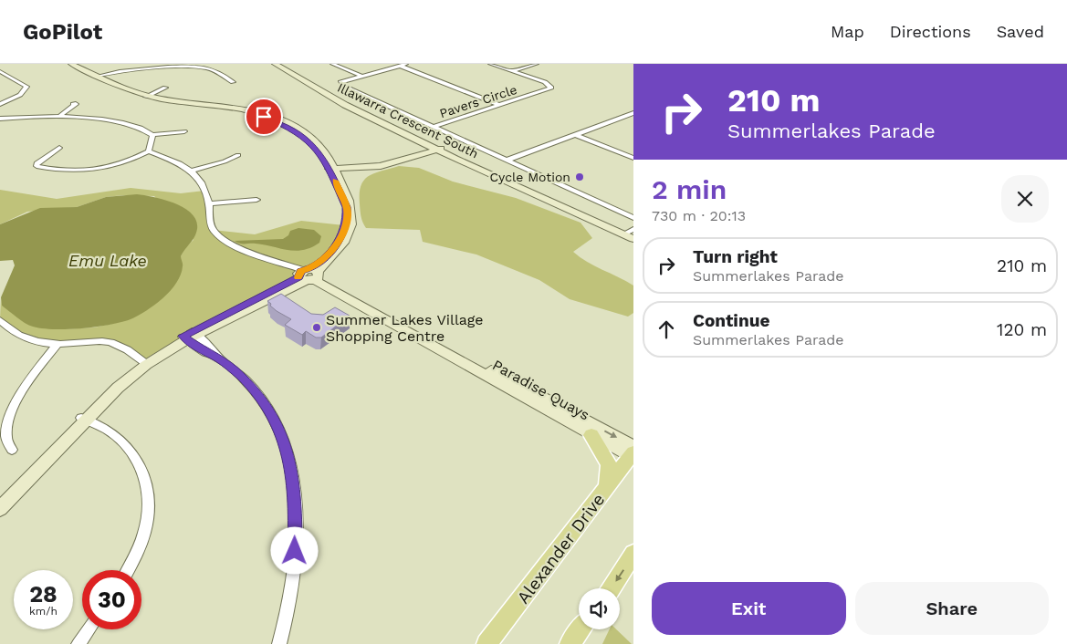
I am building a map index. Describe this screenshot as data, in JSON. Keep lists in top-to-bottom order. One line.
{"streets":{"main road":["Alexander Drive"],"street":["Pavers Circle","Illawarra Crescent South","Paradise Quays"]},"crossings":[["Paradise Quays","Alexander Drive"]],"water":["Emu Lake"],"places":["Cycle Motion","Summer Lakes Village Shopping Centre"],"page":{"header":"GoPilot","nav":["Map","Directions","Saved"],"turn":["210 m","Summerlakes Parade"],"heading":["2 min","730 m · 20:13"],"list":[{"name":"Turn right","note":"Summerlakes Parade","value":"210 m"},{"name":"Continue","note":"Summerlakes Parade","value":"120 m"}],"speed":"28 km/h","limit":"30","buttons":["Exit","Share"]}}
